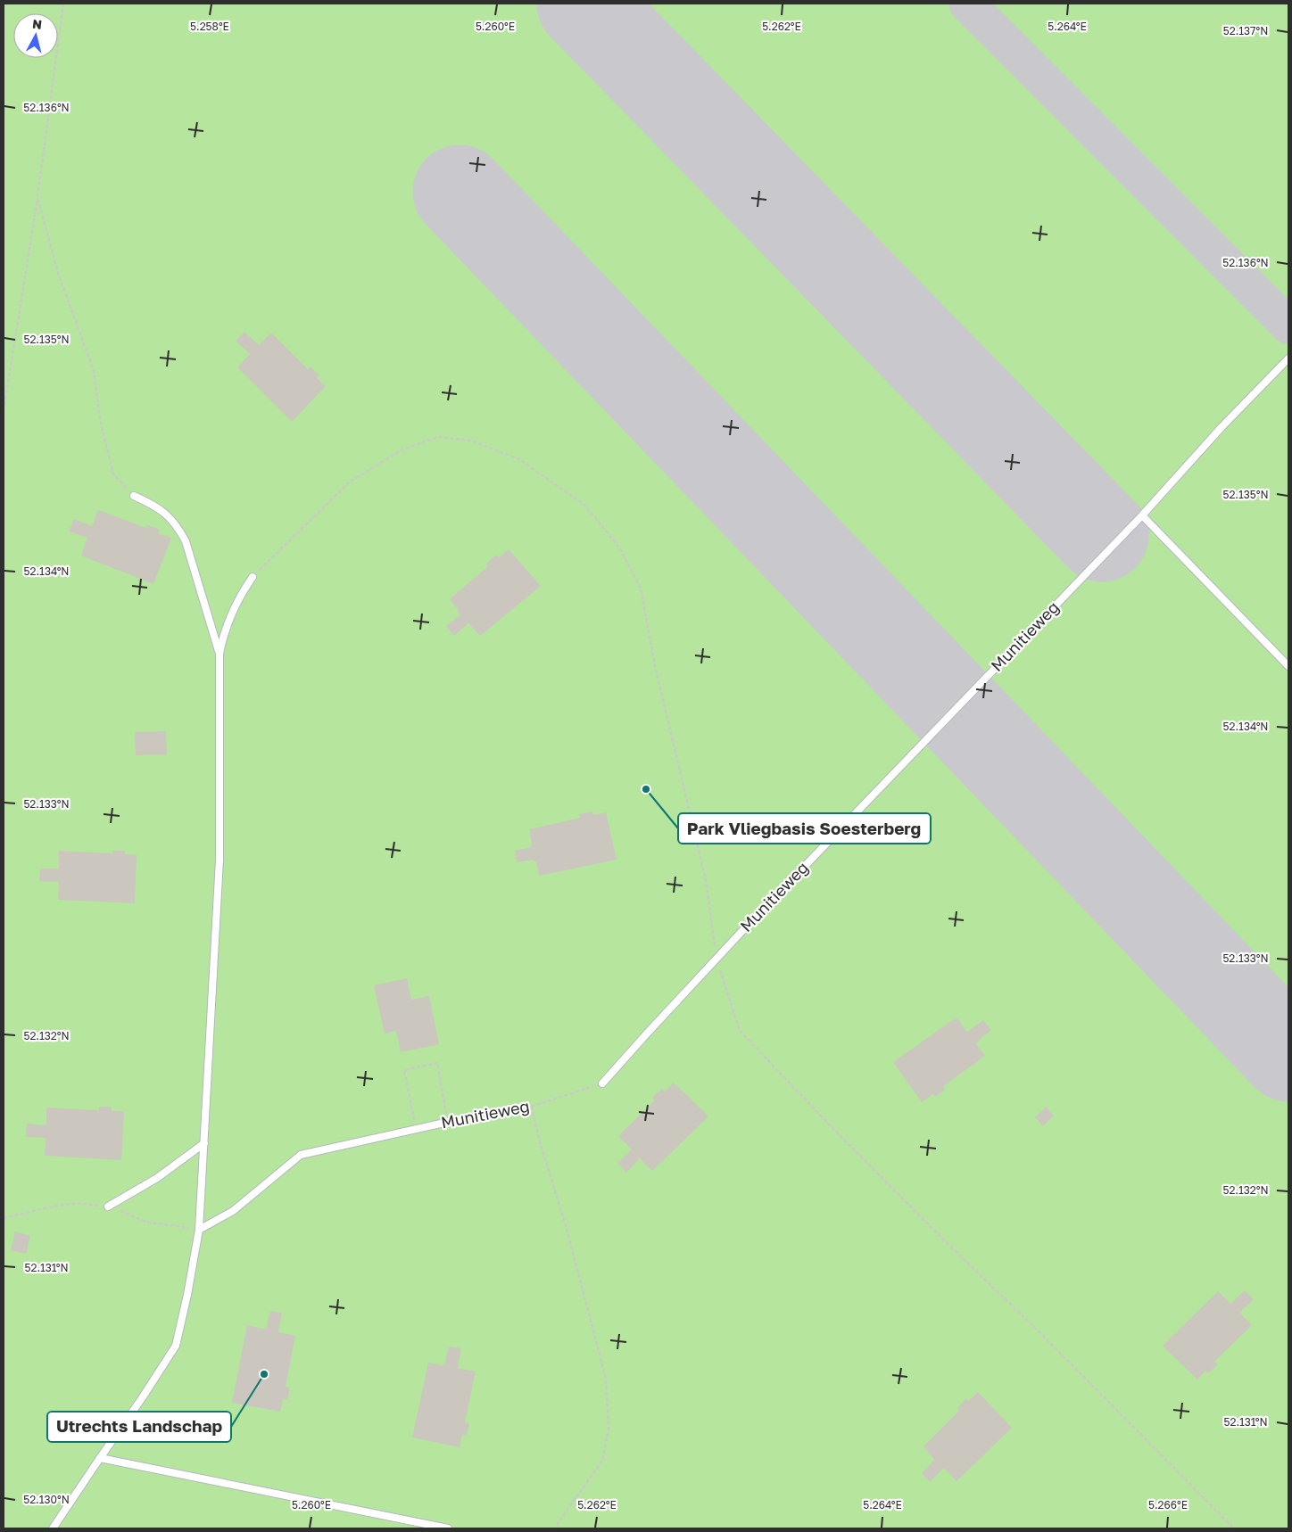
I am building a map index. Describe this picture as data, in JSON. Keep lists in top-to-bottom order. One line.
{"streets":{"lane":["Munitieweg"]},"places":["Park Vliegbasis Soesterberg","Utrechts Landschap"],"north":"top","coordinates":["5.258°E","5.260°E","5.262°E","5.264°E","52.137°N","52.136°N","52.135°N","52.134°N","52.133°N","52.132°N","52.131°N","52.130°N","5.266°E"]}
